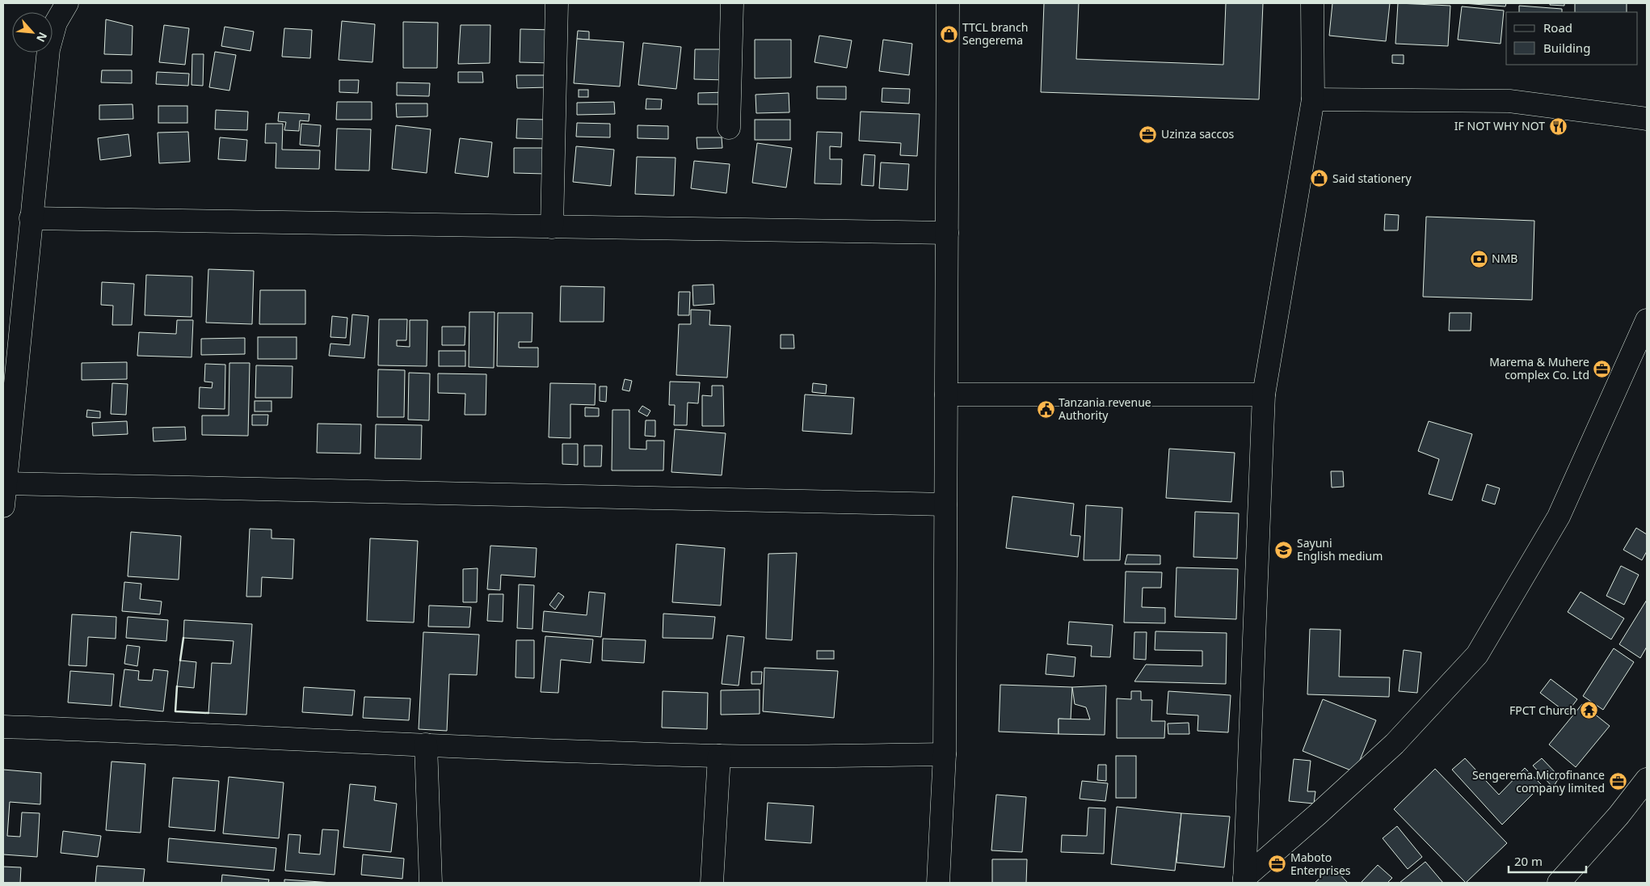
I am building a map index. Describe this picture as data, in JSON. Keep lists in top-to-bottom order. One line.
{"places":{"shop":["TTCL branch Sengerema","Said stationery"],"restaurant":["IF NOT WHY NOT"],"office":["Uzinza saccos","Marema & Muhere complex Co. Ltd","Sengerema Microfinance company limited","Maboto Enterprises"],"bank":["NMB"],"public building":["Tanzania revenue Authority"],"school or university":["Sayuni English medium"],"temple":["FPCT Church"]},"legend":["Road","Building"],"scale_bar":"20 m","north":"bottom right"}
